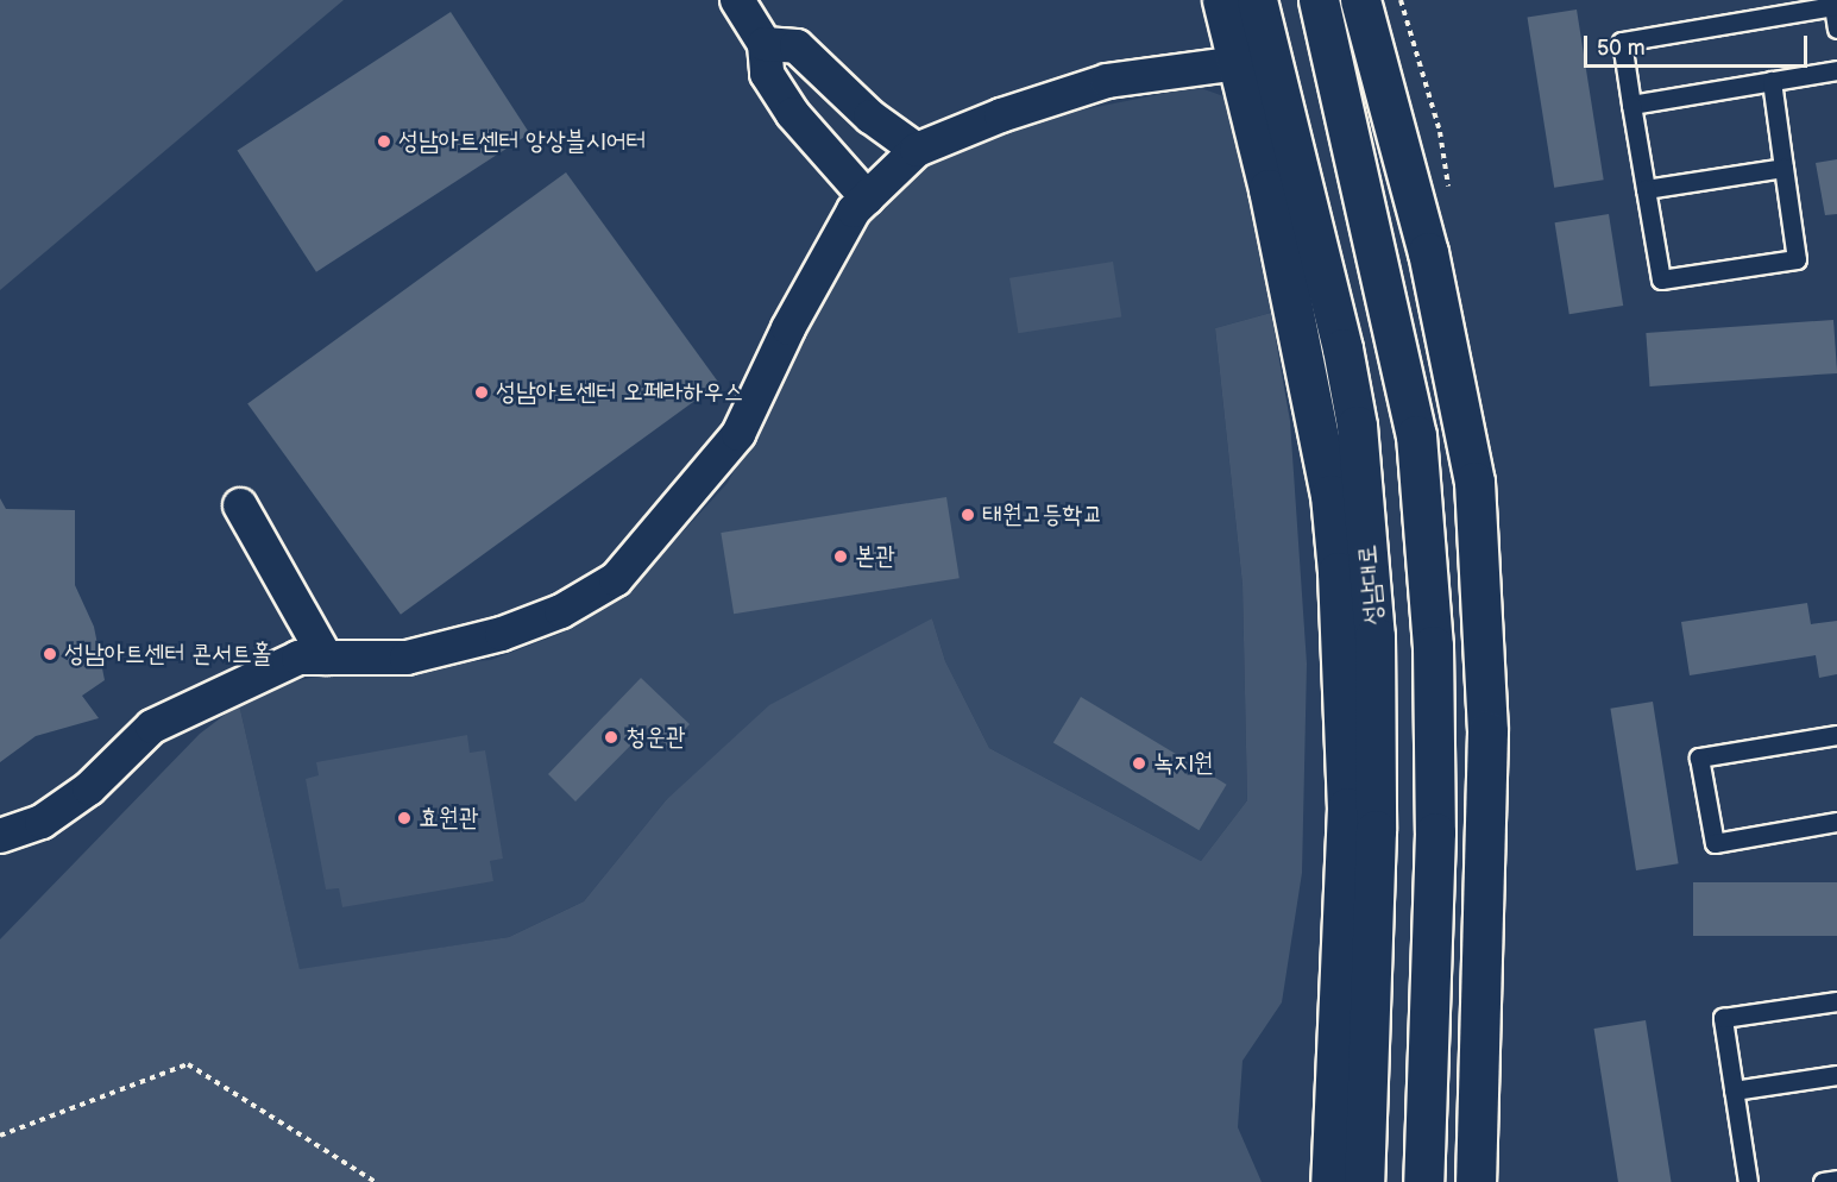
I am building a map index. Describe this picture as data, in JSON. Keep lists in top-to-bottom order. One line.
{"streets":{"main road":["성남대로"]},"places":["성남아트센터 앙상블시어터","성남아트센터 오페라하우스","태원고등학교","본관","성남아트센터 콘서트홀","청운관","녹지원","효원관"],"scale_bar":"50 m"}
